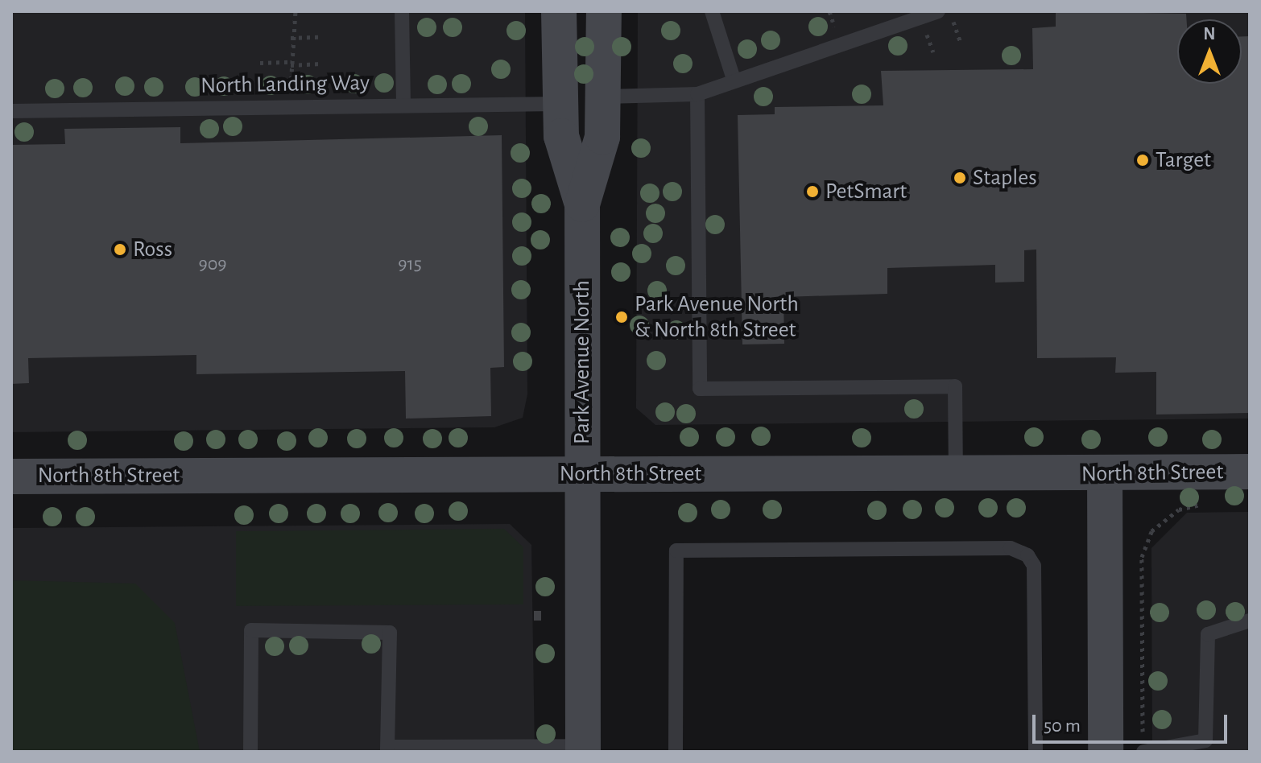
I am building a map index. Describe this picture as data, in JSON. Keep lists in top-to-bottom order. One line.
{"streets":{"street":["Park Avenue North","North 8th Street"],"lane":["North Landing Way"]},"crossings":[["North Landing Way","Park Avenue North"],["Park Avenue North","North 8th Street"]],"places":["Target","Staples","PetSmart","Ross","Park Avenue North & North 8th Street"],"house_numbers":["909","915"],"scale_bar":"50 m","north":"top"}
